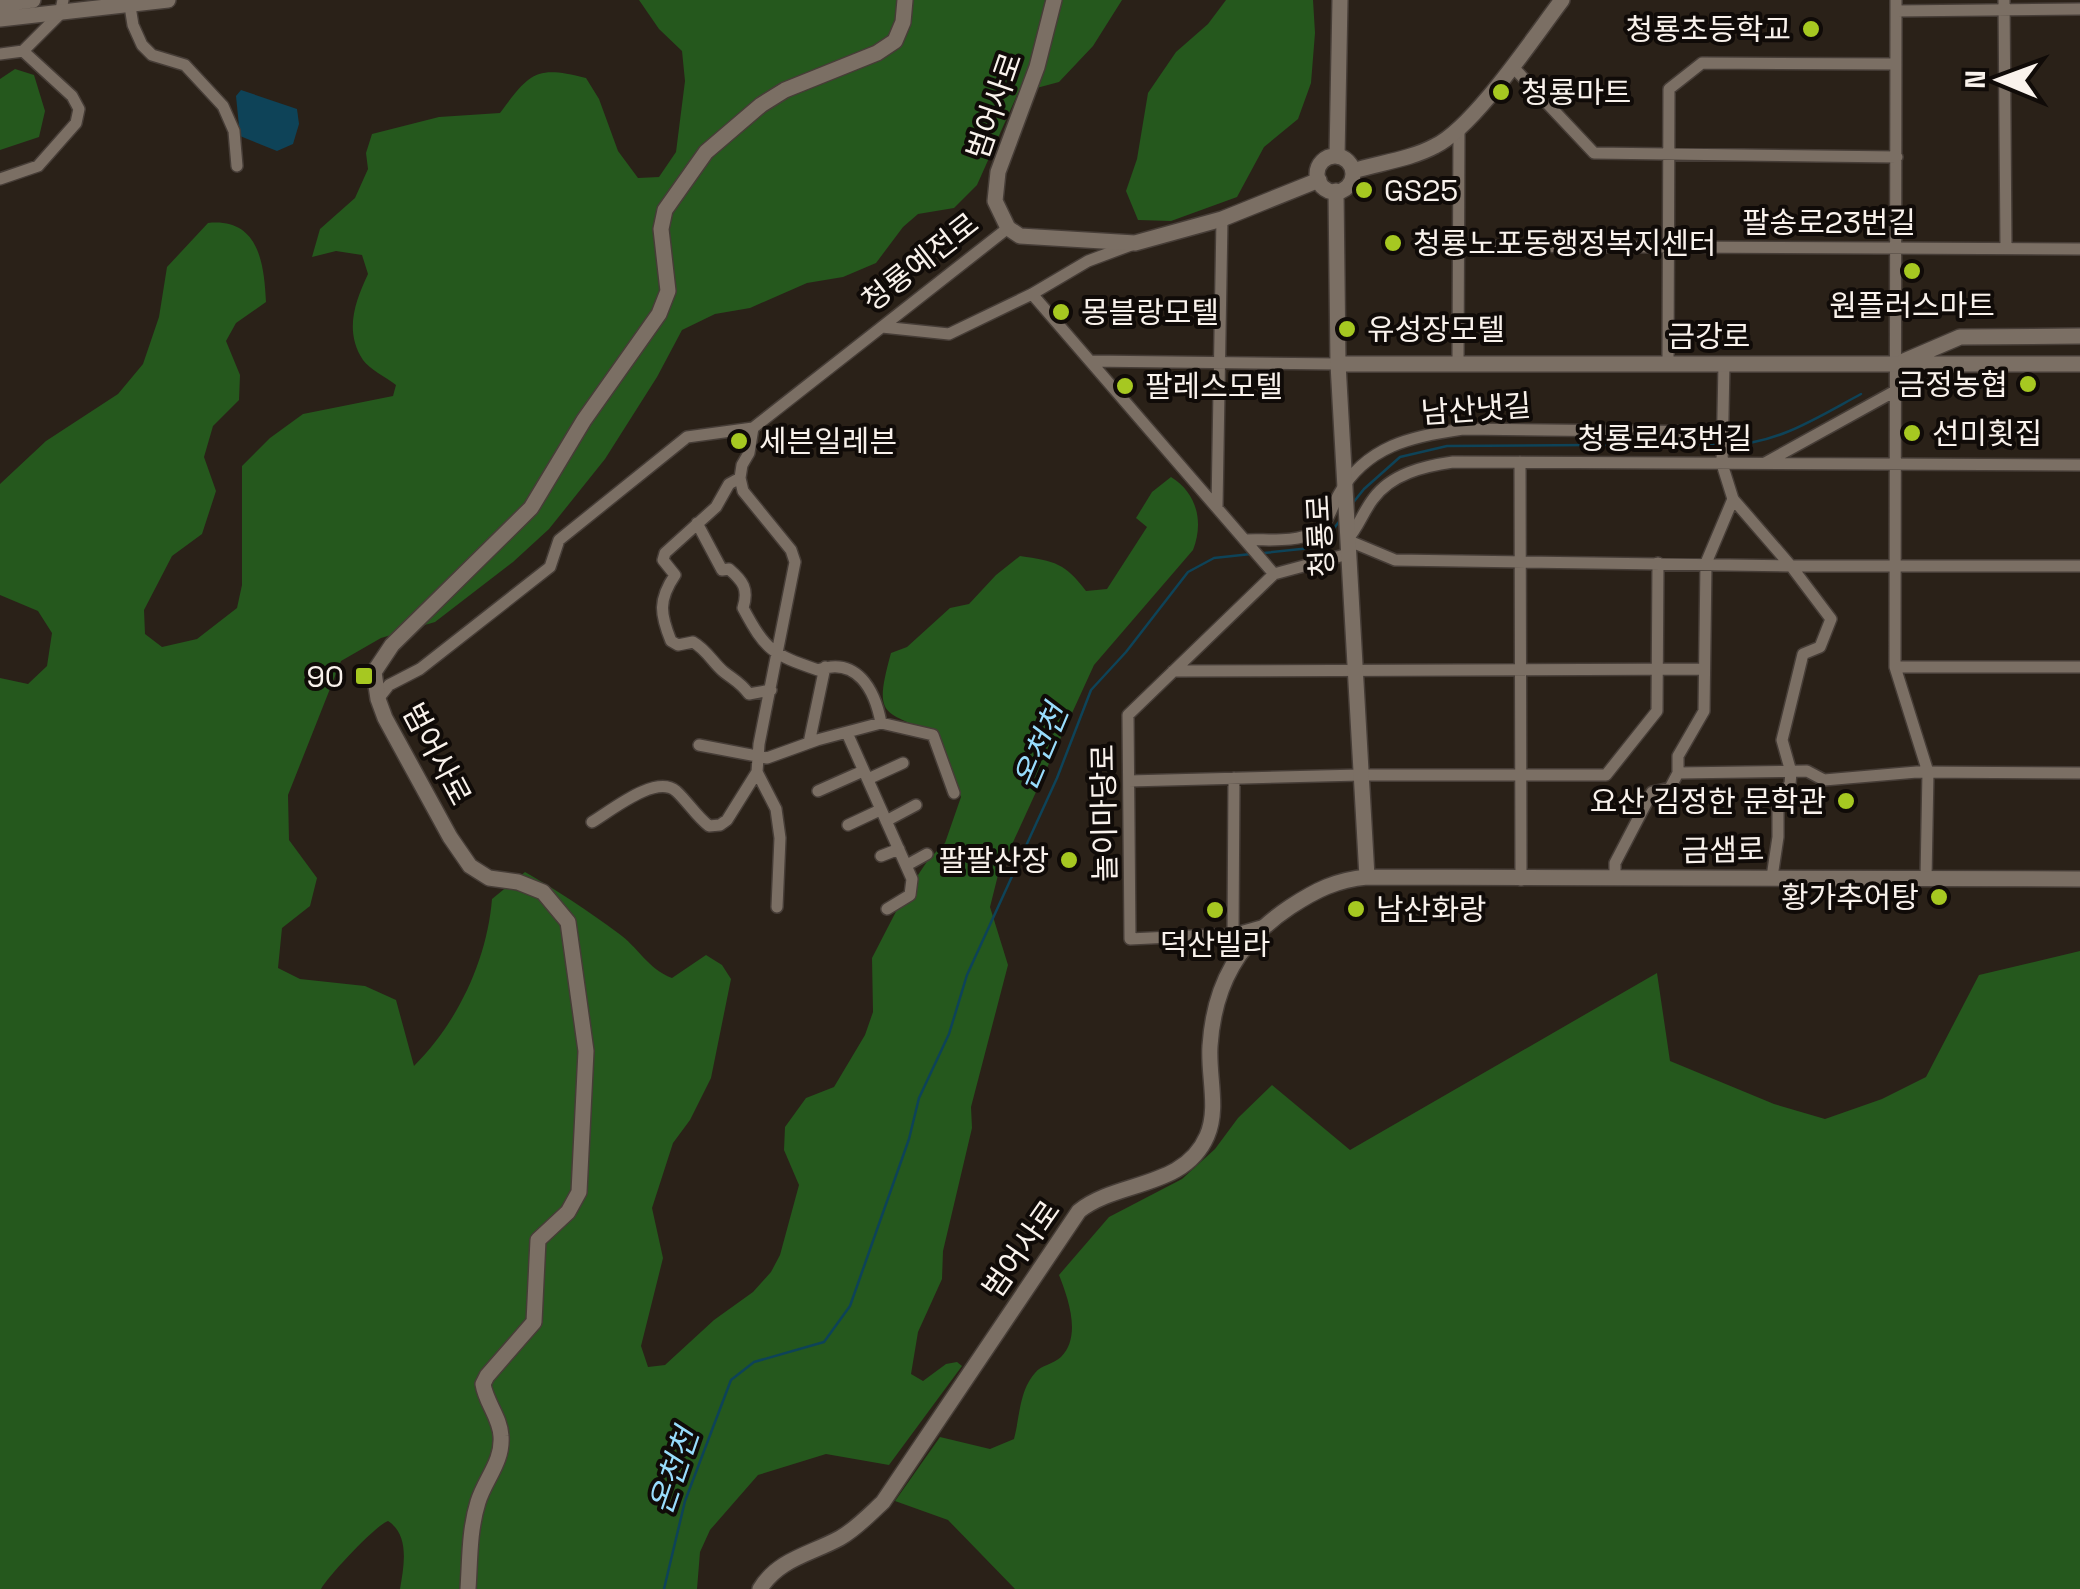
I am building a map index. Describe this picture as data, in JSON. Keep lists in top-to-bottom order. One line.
{"streets":{"street":["범어사로","팔송로23번길","청룡예전로","금강로","남산냇길","청룡로43번길","청룡로","놀이마당로","금샘로"]},"crossings":[["범어사로","청룡예전로"],["범어사로","청룡로"],["범어사로","놀이마당로"],["범어사로","금샘로"],["청룡예전로","청룡로"],["금강로","청룡로"],["남산냇길","청룡로"],["청룡로43번길","청룡로"],["청룡로43번길","놀이마당로"],["청룡로","놀이마당로"],["청룡로","금샘로"]],"water":["온천천"],"places":{"other":["청룡초등학교","청룡마트","GS25","청룡노포동행정복지센터","원플러스마트","몽블랑모텔","유성장모텔","금정농협","팔레스모텔","선미횟집","세븐일레븐","요산 김정한 문학관","팔팔산장","황가추어탕","남산화랑","덕산빌라"],"transit":["90"]},"north":"left"}
